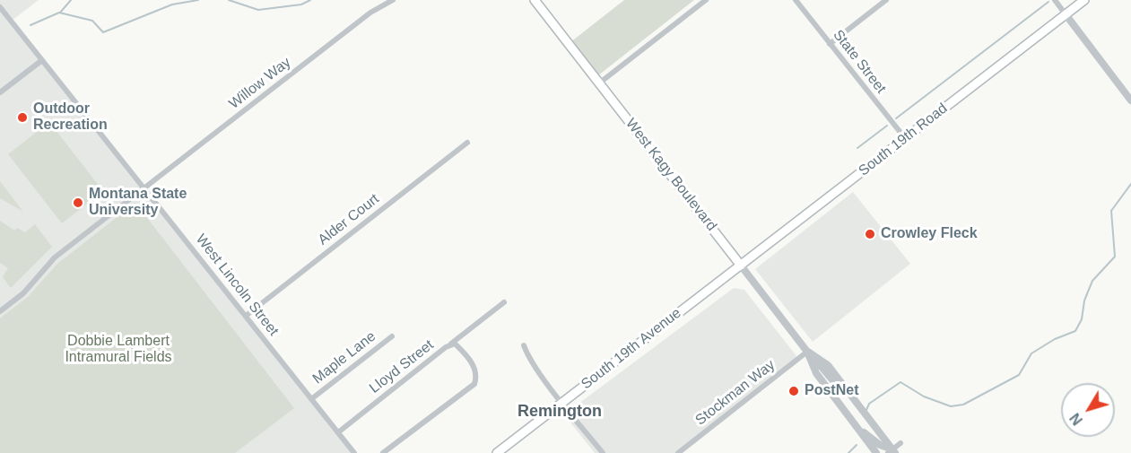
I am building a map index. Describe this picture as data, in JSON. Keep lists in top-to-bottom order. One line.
{"streets":{"main road":["South 19th Road","West Kagy Boulevard","South 19th Avenue"],"street":["State Street","Willow Way","Alder Court","West Lincoln Street","Maple Lane","Lloyd Street","Stockman Way"]},"crossings":[["State Street","South 19th Road"],["Willow Way","West Lincoln Street"],["South 19th Road","West Kagy Boulevard"],["South 19th Road","South 19th Avenue"],["West Kagy Boulevard","South 19th Avenue"],["West Kagy Boulevard","Stockman Way"],["Alder Court","West Lincoln Street"],["West Lincoln Street","Maple Lane"],["West Lincoln Street","Lloyd Street"]],"districts":["Remington"],"parks":["Dobbie Lambert Intramural Fields"],"places":["Outdoor Recreation","Montana State University","Crowley Fleck","PostNet"],"north":"bottom left"}
